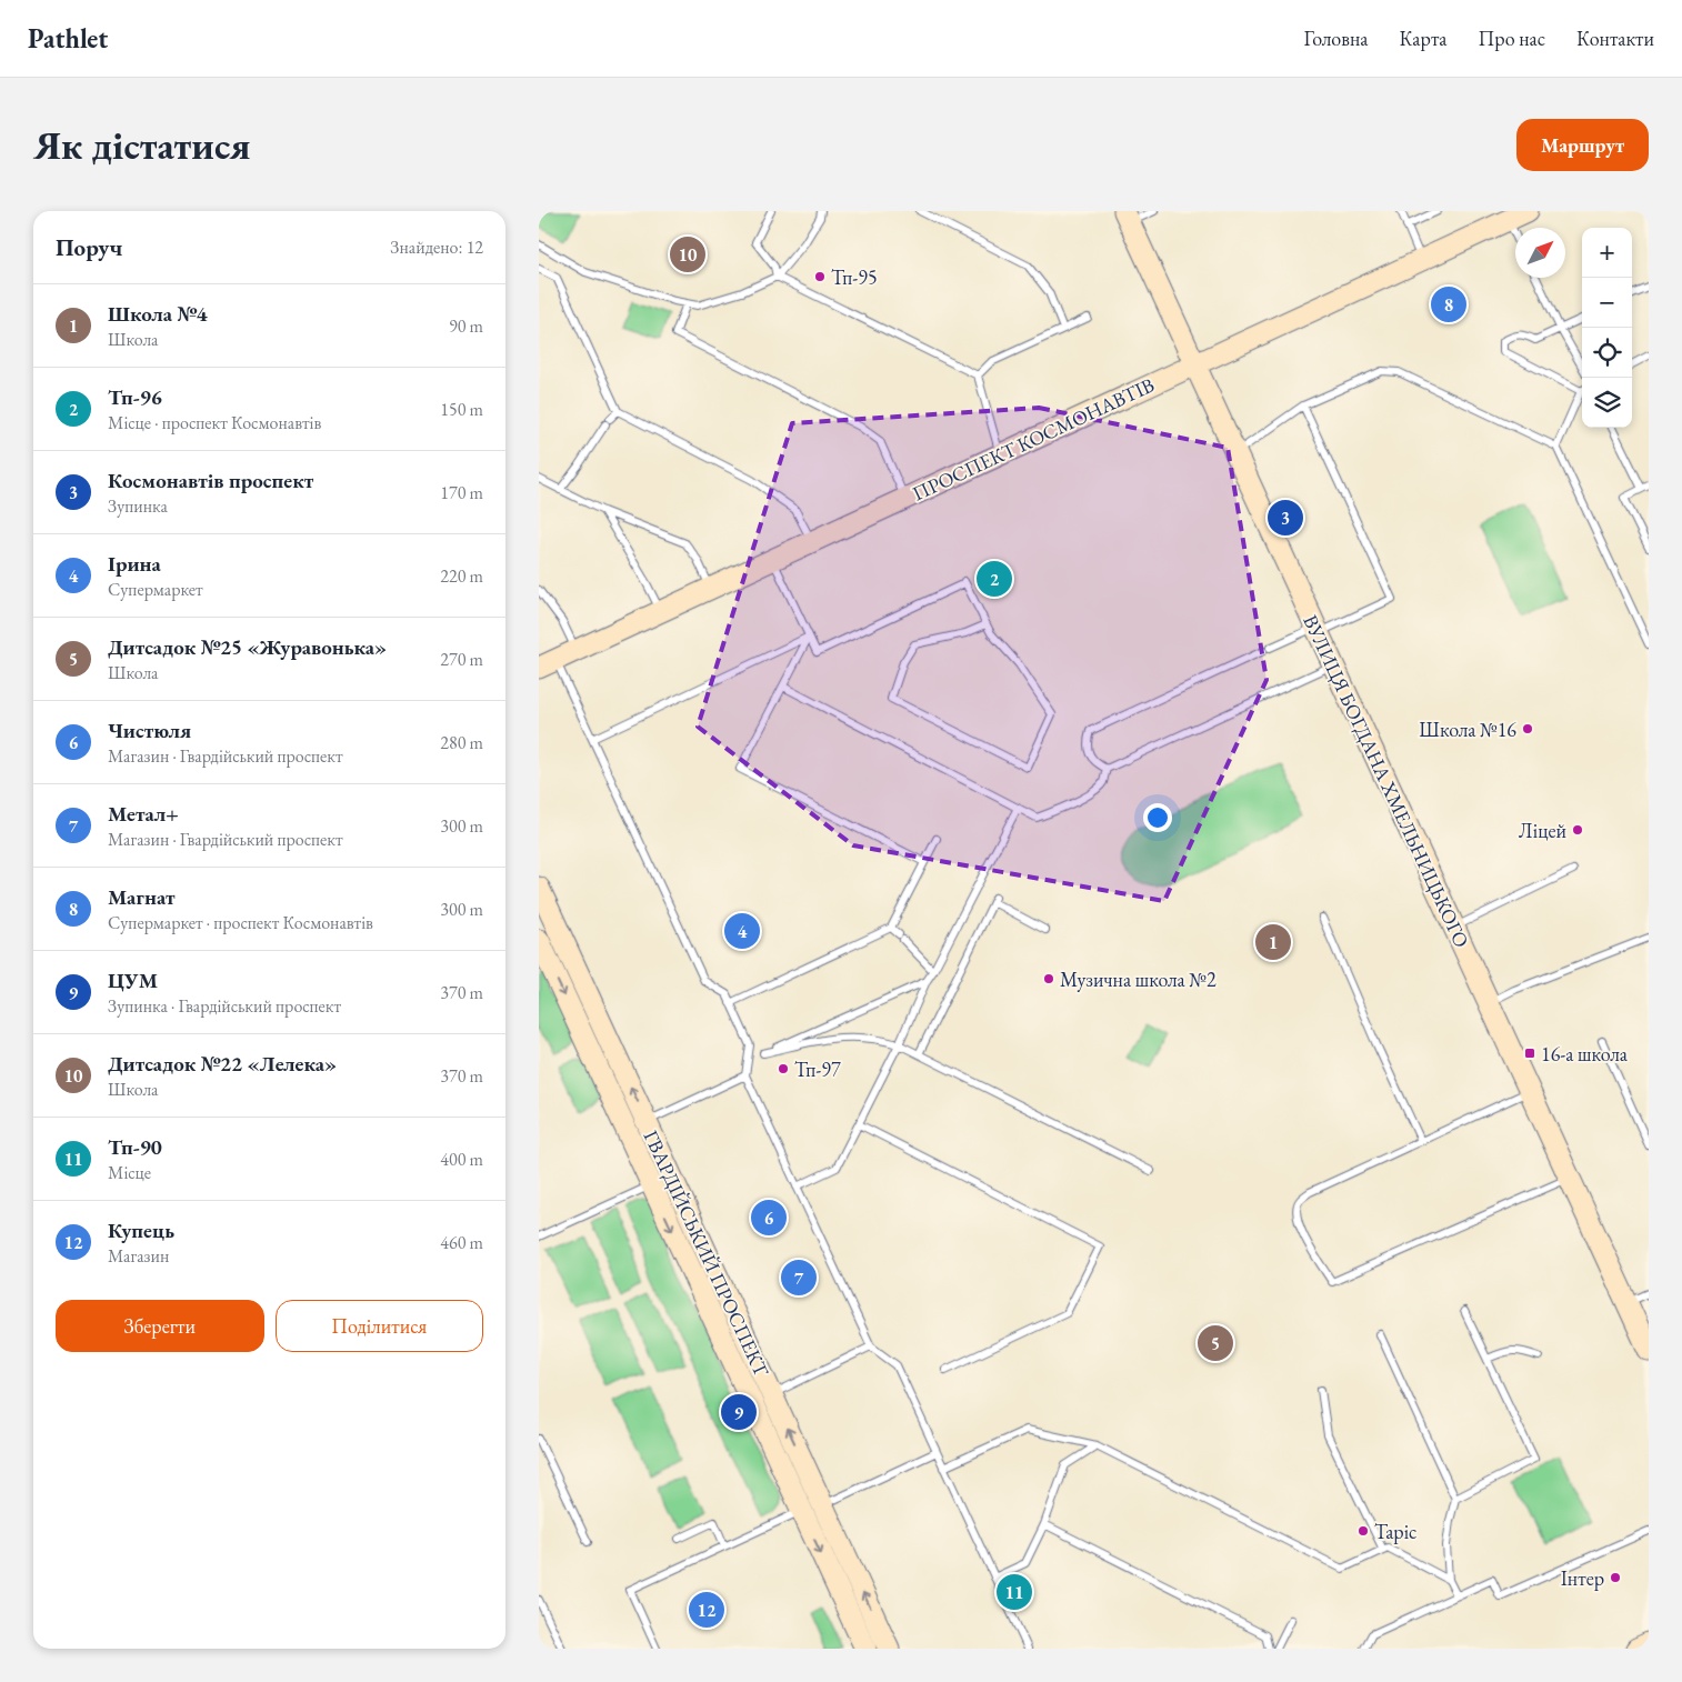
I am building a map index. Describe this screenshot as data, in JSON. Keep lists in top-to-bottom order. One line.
{"streets":{"main road":["ПРОСПЕКТ КОСМОНАВТІВ","ВУЛИЦЯ БОГДАНА ХМЕЛЬНИЦЬКОГО","ГВАРДІЙСЬКИЙ ПРОСПЕКТ"]},"crossings":[["ПРОСПЕКТ КОСМОНАВТІВ","ВУЛИЦЯ БОГДАНА ХМЕЛЬНИЦЬКОГО"]],"places":{"other":["Тп-95","Школа №16","Ліцей","Музична школа №2","Тп-97","Таріс","Iнтер"],"transit":["16-а школа"]},"north":"top right","page":{"header":"Pathlet","nav":["Головна","Карта","Про нас","Контакти"],"buttons":["Маршрут",["Зберегти","Поділитися"]],"title":"Як дістатися","heading":["Поруч","Знайдено: 12"],"map_buttons":["+","−"],"pins":["10","8","3","2","4","1","6","7","5","9","11","12"],"list":[{"mark":"1","name":"Школа №4","note":"Школа","value":"90 m"},{"mark":"2","name":"Тп-96","note":"Місце · проспект Космонавтів","value":"150 m"},{"mark":"3","name":"Космонавтів проспект","note":"Зупинка","value":"170 m"},{"mark":"4","name":"Ірина","note":"Супермаркет","value":"220 m"},{"mark":"5","name":"Дитсадок №25 «Журавонька»","note":"Школа","value":"270 m"},{"mark":"6","name":"Чистюля","note":"Магазин · Гвардійський проспект","value":"280 m"},{"mark":"7","name":"Метал+","note":"Магазин · Гвардійський проспект","value":"300 m"},{"mark":"8","name":"Магнат","note":"Супермаркет · проспект Космонавтів","value":"300 m"},{"mark":"9","name":"ЦУМ","note":"Зупинка · Гвардійський проспект","value":"370 m"},{"mark":"10","name":"Дитсадок №22 «Лелека»","note":"Школа","value":"370 m"},{"mark":"11","name":"Тп-90","note":"Місце","value":"400 m"},{"mark":"12","name":"Купець","note":"Магазин","value":"460 m"}]}}
